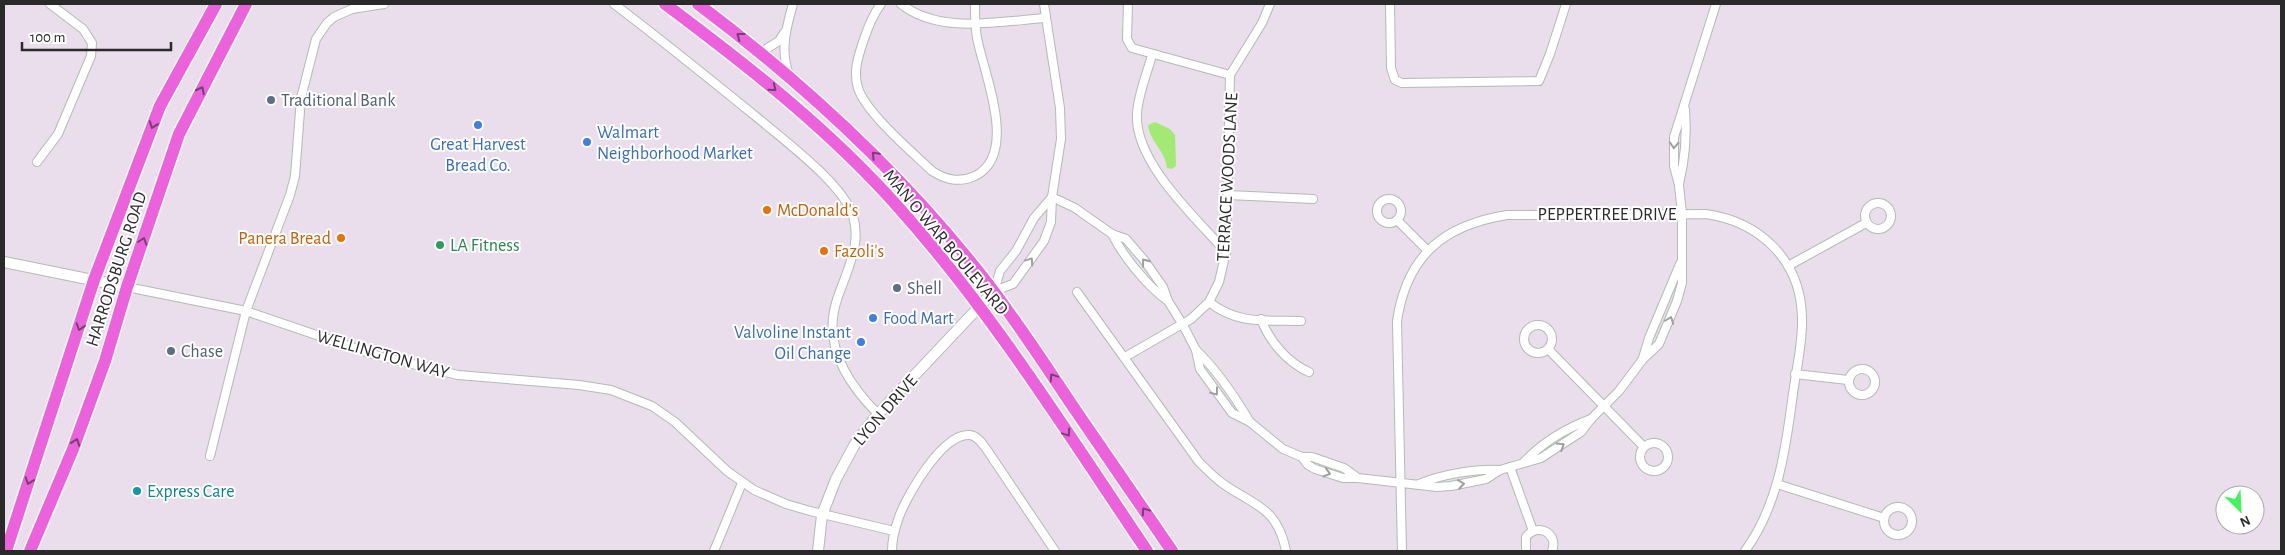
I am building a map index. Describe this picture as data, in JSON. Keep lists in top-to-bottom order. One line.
{"streets":{"main road":["MAN O WAR BOULEVARD","HARRODSBURG ROAD"],"street":["TERRACE WOODS LANE","PEPPERTREE DRIVE","WELLINGTON WAY","LYON DRIVE"]},"crossings":[["MAN O WAR BOULEVARD","LYON DRIVE"],["HARRODSBURG ROAD","WELLINGTON WAY"],["WELLINGTON WAY","LYON DRIVE"]],"places":["Traditional Bank","Great Harvest Bread Co.","Walmart Neighborhood Market","McDonald's","Panera Bread","LA Fitness","Fazoli's","Shell","Food Mart","Valvoline Instant Oil Change","Chase","Express Care"],"scale_bar":"100 m","north":"bottom right"}
